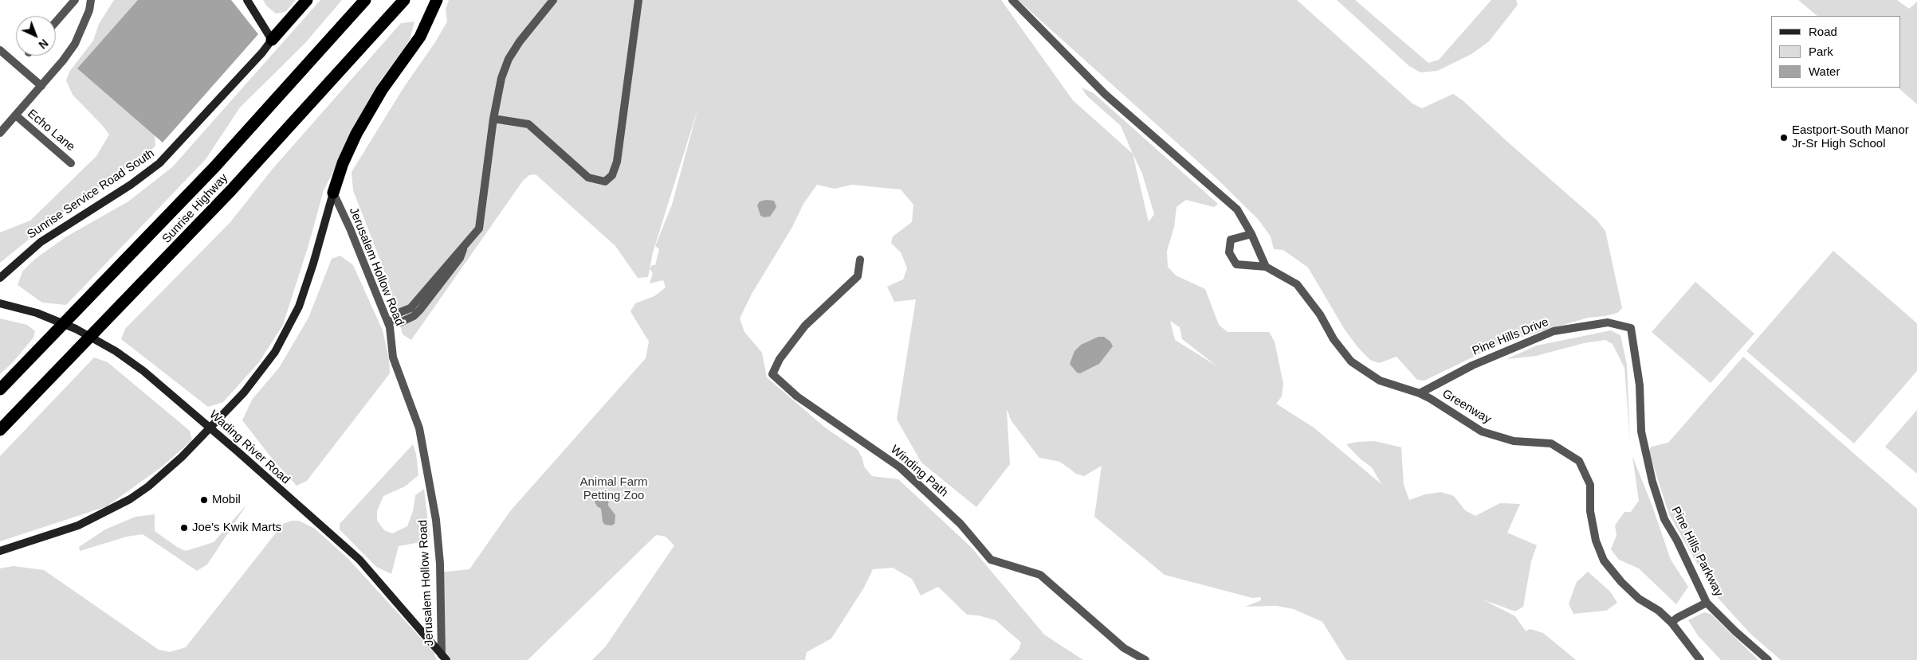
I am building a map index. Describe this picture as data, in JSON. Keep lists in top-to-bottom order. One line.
{"streets":{"highway":["Sunrise Highway"],"street":["Echo Lane","Sunrise Service Road South","Jerusalem Hollow Road","Pine Hills Drive","Greenway","Wading River Road","Winding Path","Pine Hills Parkway"]},"crossings":[["Jerusalem Hollow Road","Wading River Road"],["Pine Hills Drive","Greenway"],["Pine Hills Drive","Pine Hills Parkway"]],"parks":["Animal Farm Petting Zoo"],"places":["Eastport-South Manor Jr-Sr High School","Mobil","Joe's Kwik Marts"],"legend":["Road","Park","Water"],"north":"bottom right"}
